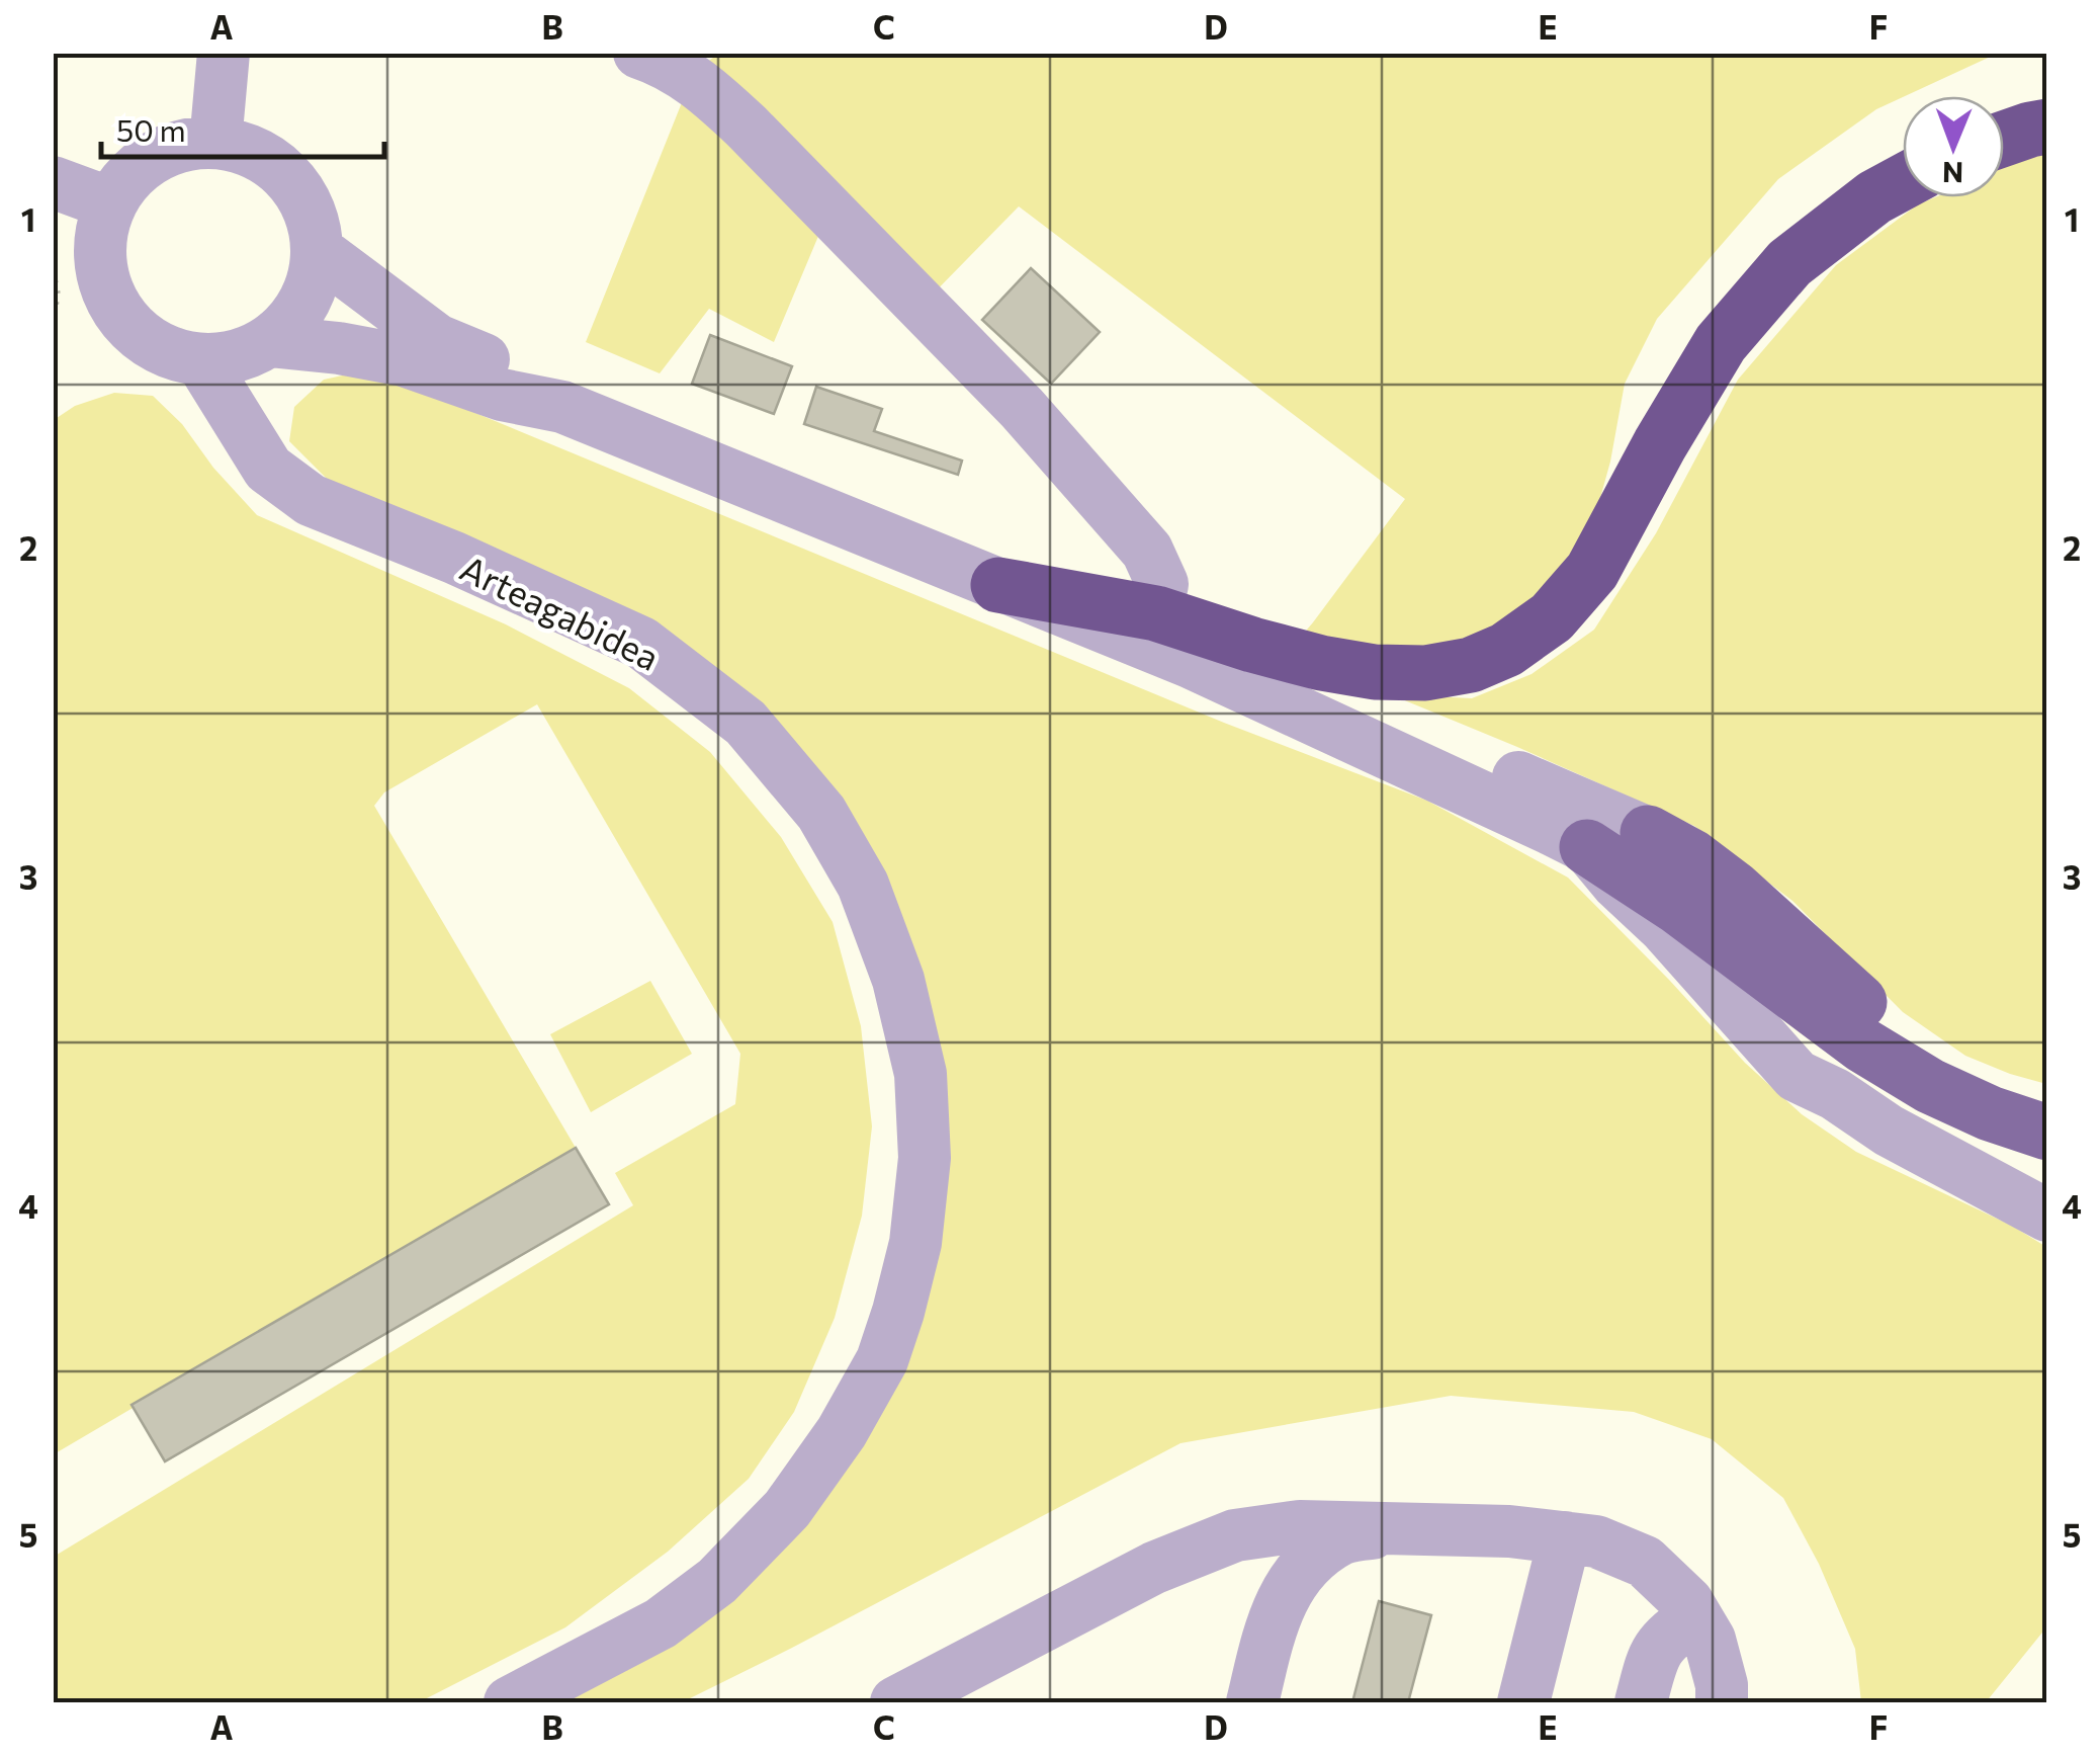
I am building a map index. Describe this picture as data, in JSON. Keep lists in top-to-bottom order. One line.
{"streets":{"street":["Arteagabidea"]},"scale_bar":"50 m","north":"bottom","grid":{"columns":["A","B","C","D","E","F"],"rows":["1","2","3","4","5"]}}
